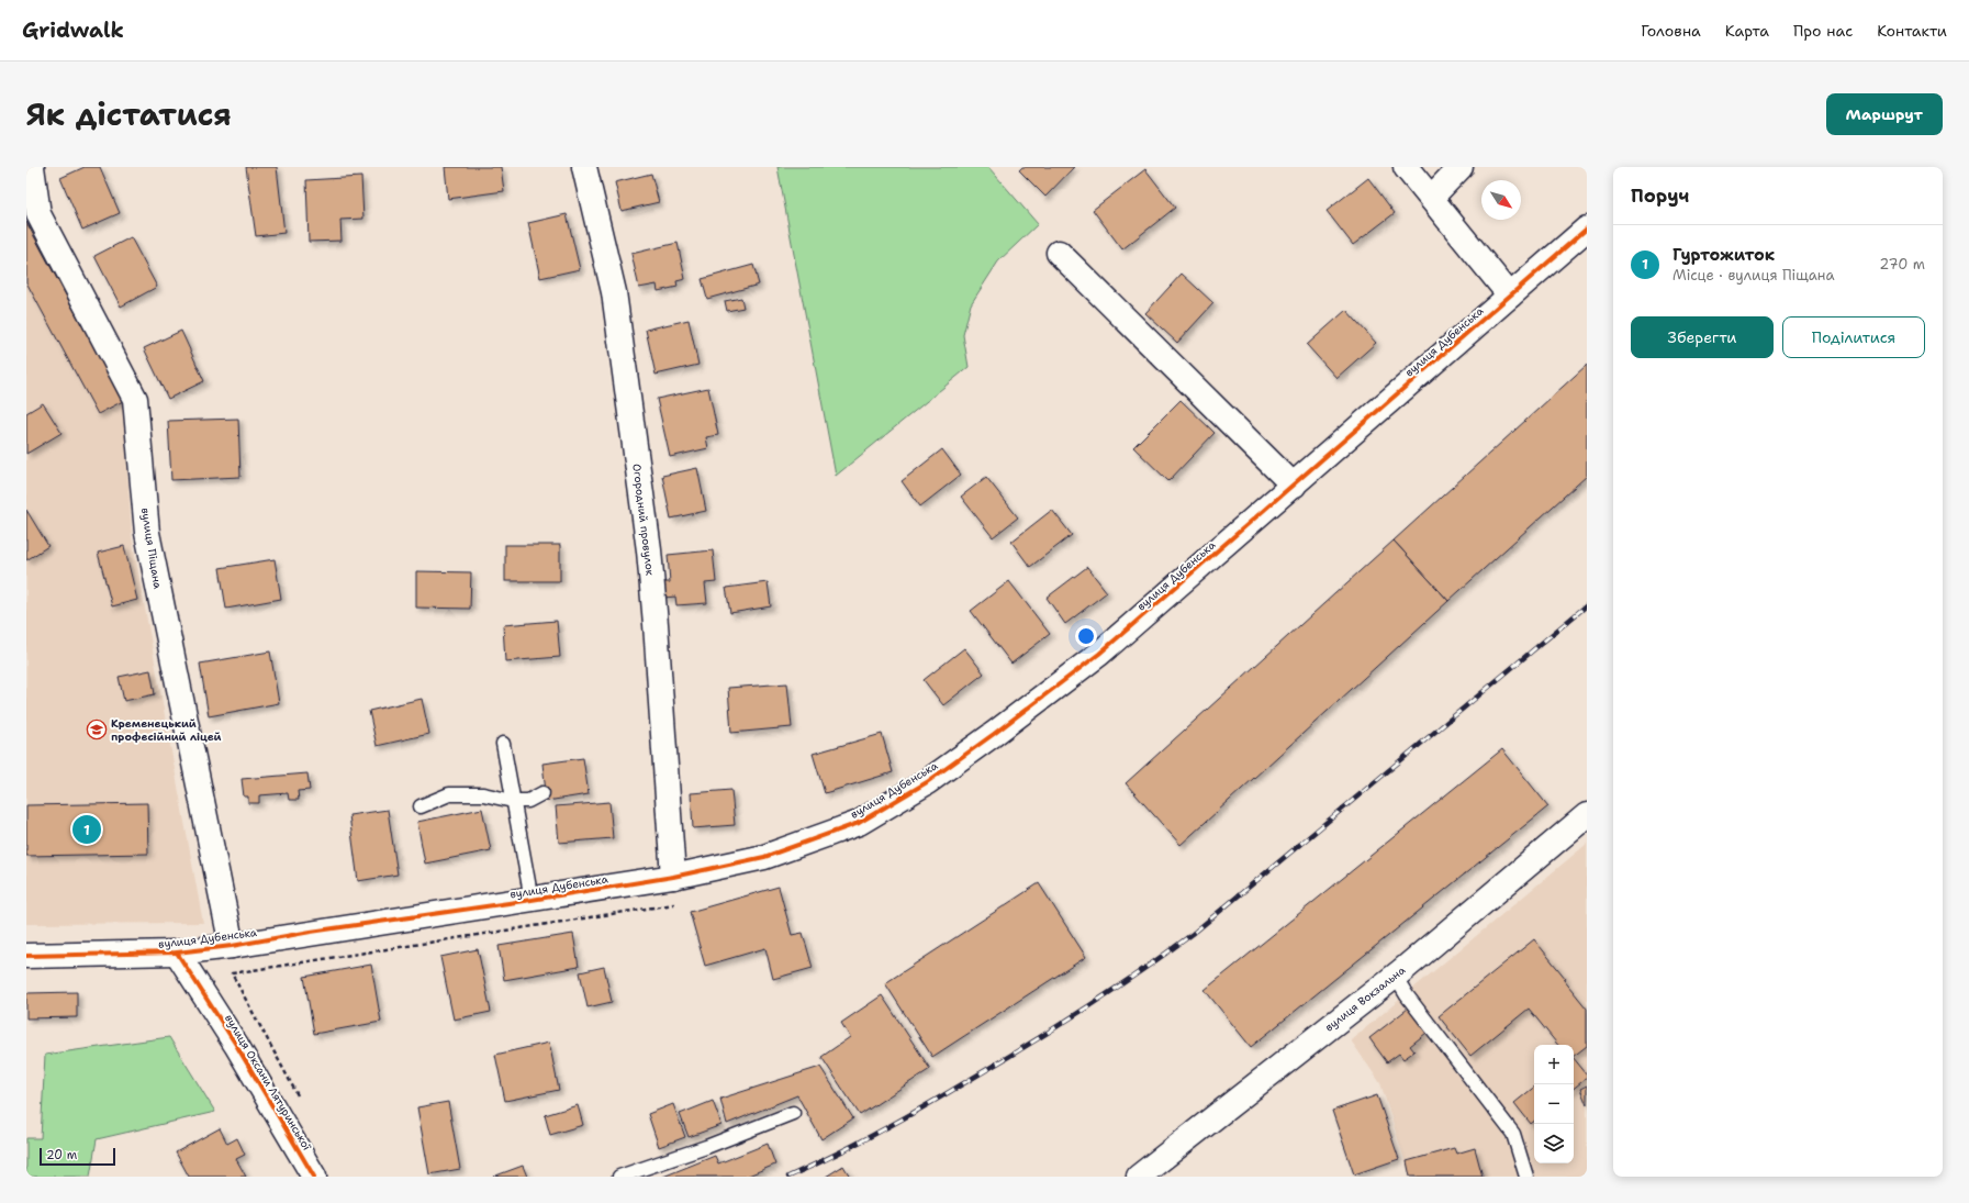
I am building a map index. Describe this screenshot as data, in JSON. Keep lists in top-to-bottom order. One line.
{"streets":{"main road":["вулиця Дубенська","Огородний провулок","вулиця Піщана","вулиця Вокзальна","вулиця Оксани Лятуринської"]},"crossings":[["вулиця Дубенська","Огородний провулок"],["вулиця Дубенська","вулиця Піщана"],["вулиця Дубенська","вулиця Оксани Лятуринської"]],"places":{"school or university":["Кременецький професійний ліцей"]},"scale_bar":"20 m","north":"bottom right","page":{"header":"Gridwalk","nav":["Головна","Карта","Про нас","Контакти"],"title":"Як дістатися","buttons":["Маршрут",["Зберегти","Поділитися"]],"heading":"Поруч","list":[{"mark":"1","name":"Гуртожиток","note":"Місце · вулиця Піщана","value":"270 m"}],"pins":"1","map_buttons":["+","−"],"scale":"20 m"}}
